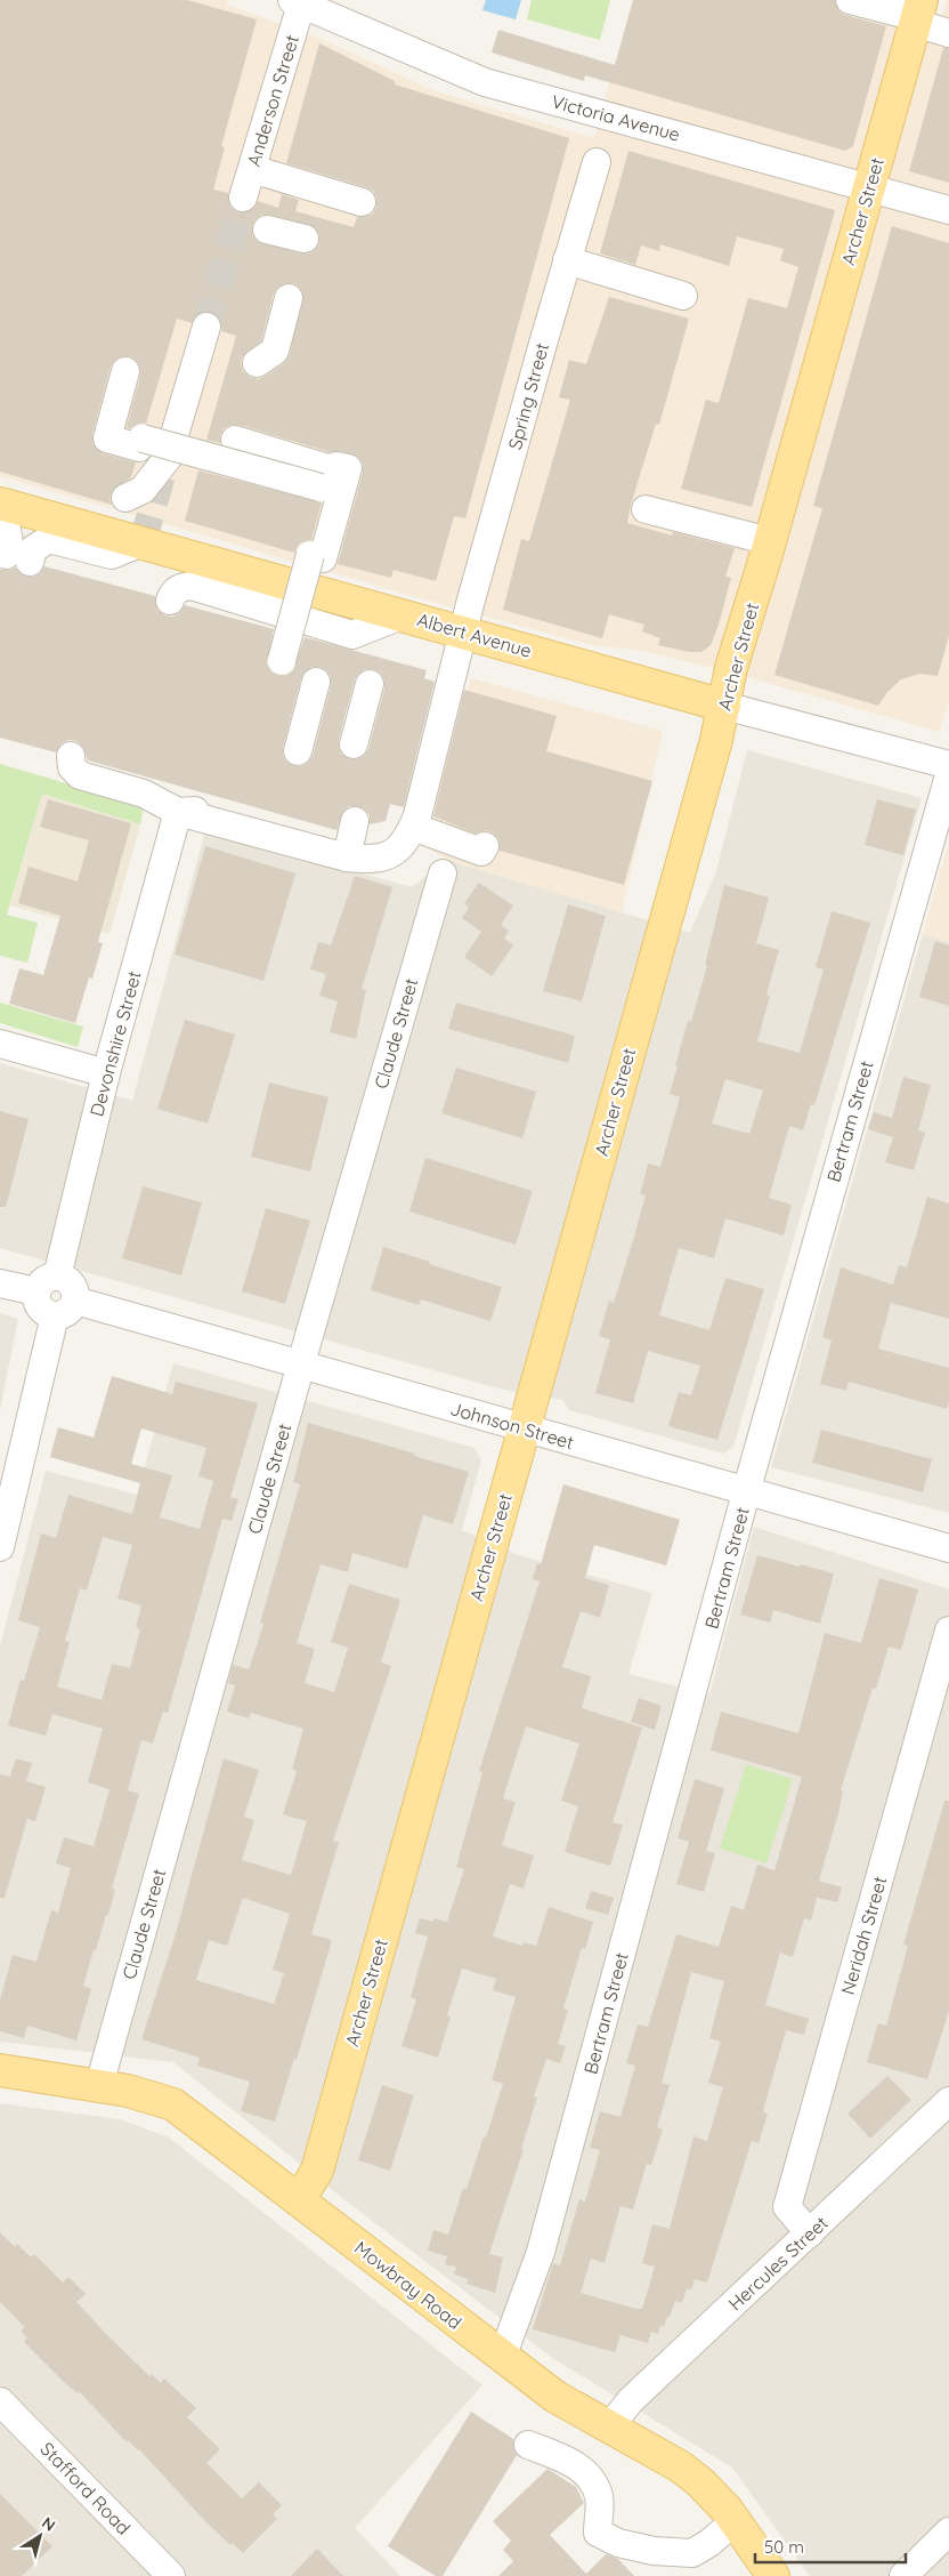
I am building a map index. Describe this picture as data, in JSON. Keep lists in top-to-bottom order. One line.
{"streets":{"main road":["Archer Street","Albert Avenue","Mowbray Road"],"street":["Anderson Street","Victoria Avenue","Spring Street","Claude Street","Devonshire Street","Bertram Street","Johnson Street","Neridah Street","Hercules Street","Stafford Road"]},"crossings":[["Anderson Street","Victoria Avenue"],["Victoria Avenue","Archer Street"],["Archer Street","Albert Avenue"],["Archer Street","Johnson Street"],["Archer Street","Mowbray Road"],["Spring Street","Albert Avenue"],["Claude Street","Johnson Street"],["Claude Street","Mowbray Road"],["Bertram Street","Johnson Street"],["Bertram Street","Mowbray Road"],["Neridah Street","Hercules Street"],["Hercules Street","Mowbray Road"]],"scale_bar":"50 m","north":"top right"}
